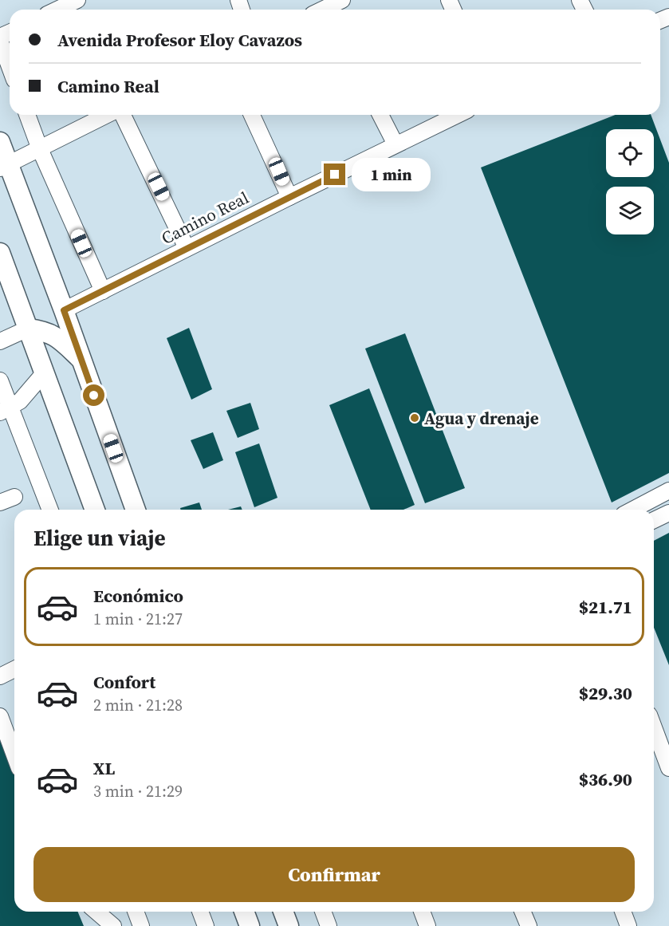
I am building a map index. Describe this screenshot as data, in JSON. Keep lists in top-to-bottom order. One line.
{"streets":{"street":["Camino Real"]},"places":["Agua y drenaje"],"page":{"banner":["Avenida Profesor Eloy Cavazos","Camino Real"],"bubble":"1 min","heading":"Elige un viaje","list":[{"name":"Económico","note":"1 min · 21:27","value":"$21.71"},{"name":"Confort","note":"2 min · 21:28","value":"$29.30"},{"name":"XL","note":"3 min · 21:29","value":"$36.90"}],"buttons":"Confirmar"}}
